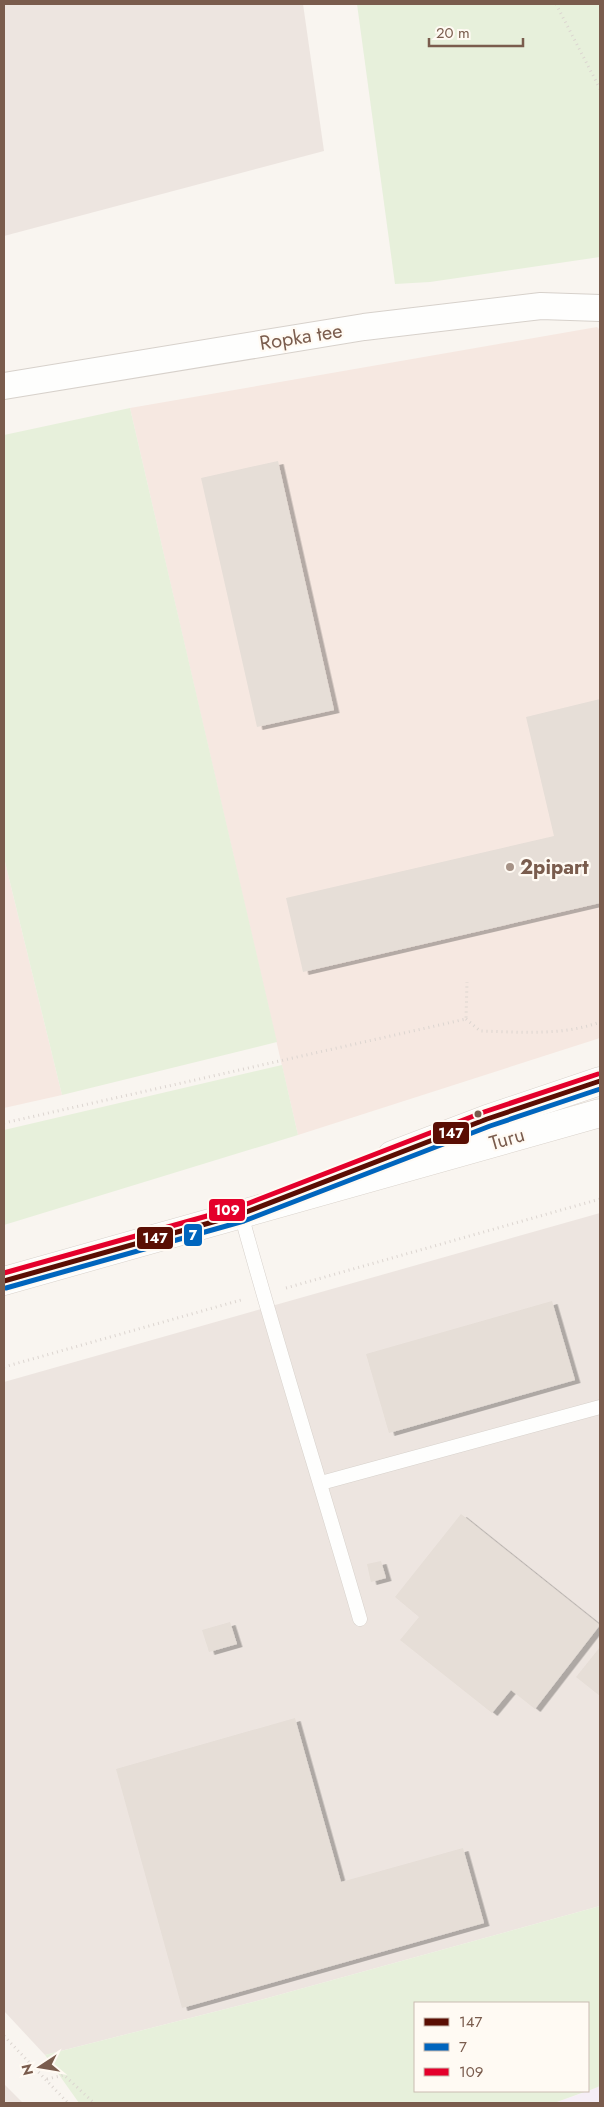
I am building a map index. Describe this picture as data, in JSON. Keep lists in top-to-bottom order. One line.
{"streets":{"main road":["Turu"],"street":["Ropka tee"]},"places":["2pipart"],"lines":["transit line 109","transit line 147","transit line 7"],"legend":["147","7","109"],"scale_bar":"20 m","north":"left"}
